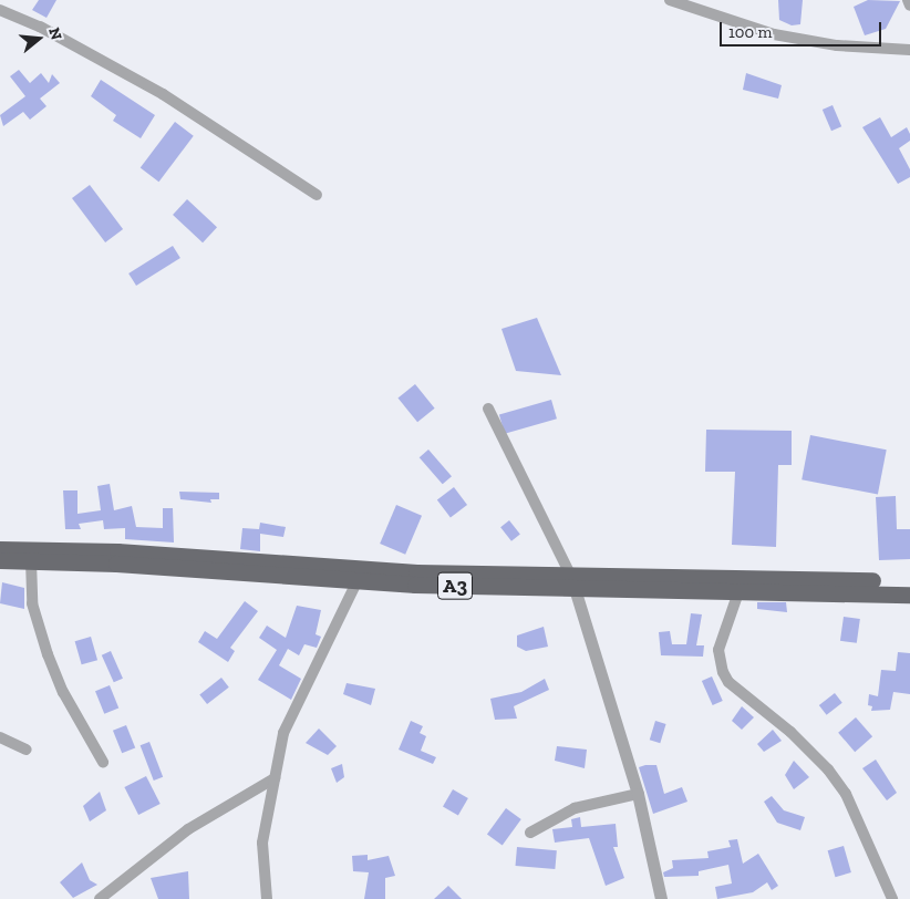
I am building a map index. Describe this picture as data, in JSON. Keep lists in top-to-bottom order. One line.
{"streets":{"main road":["A3"]},"scale_bar":"100 m","north":"right"}
